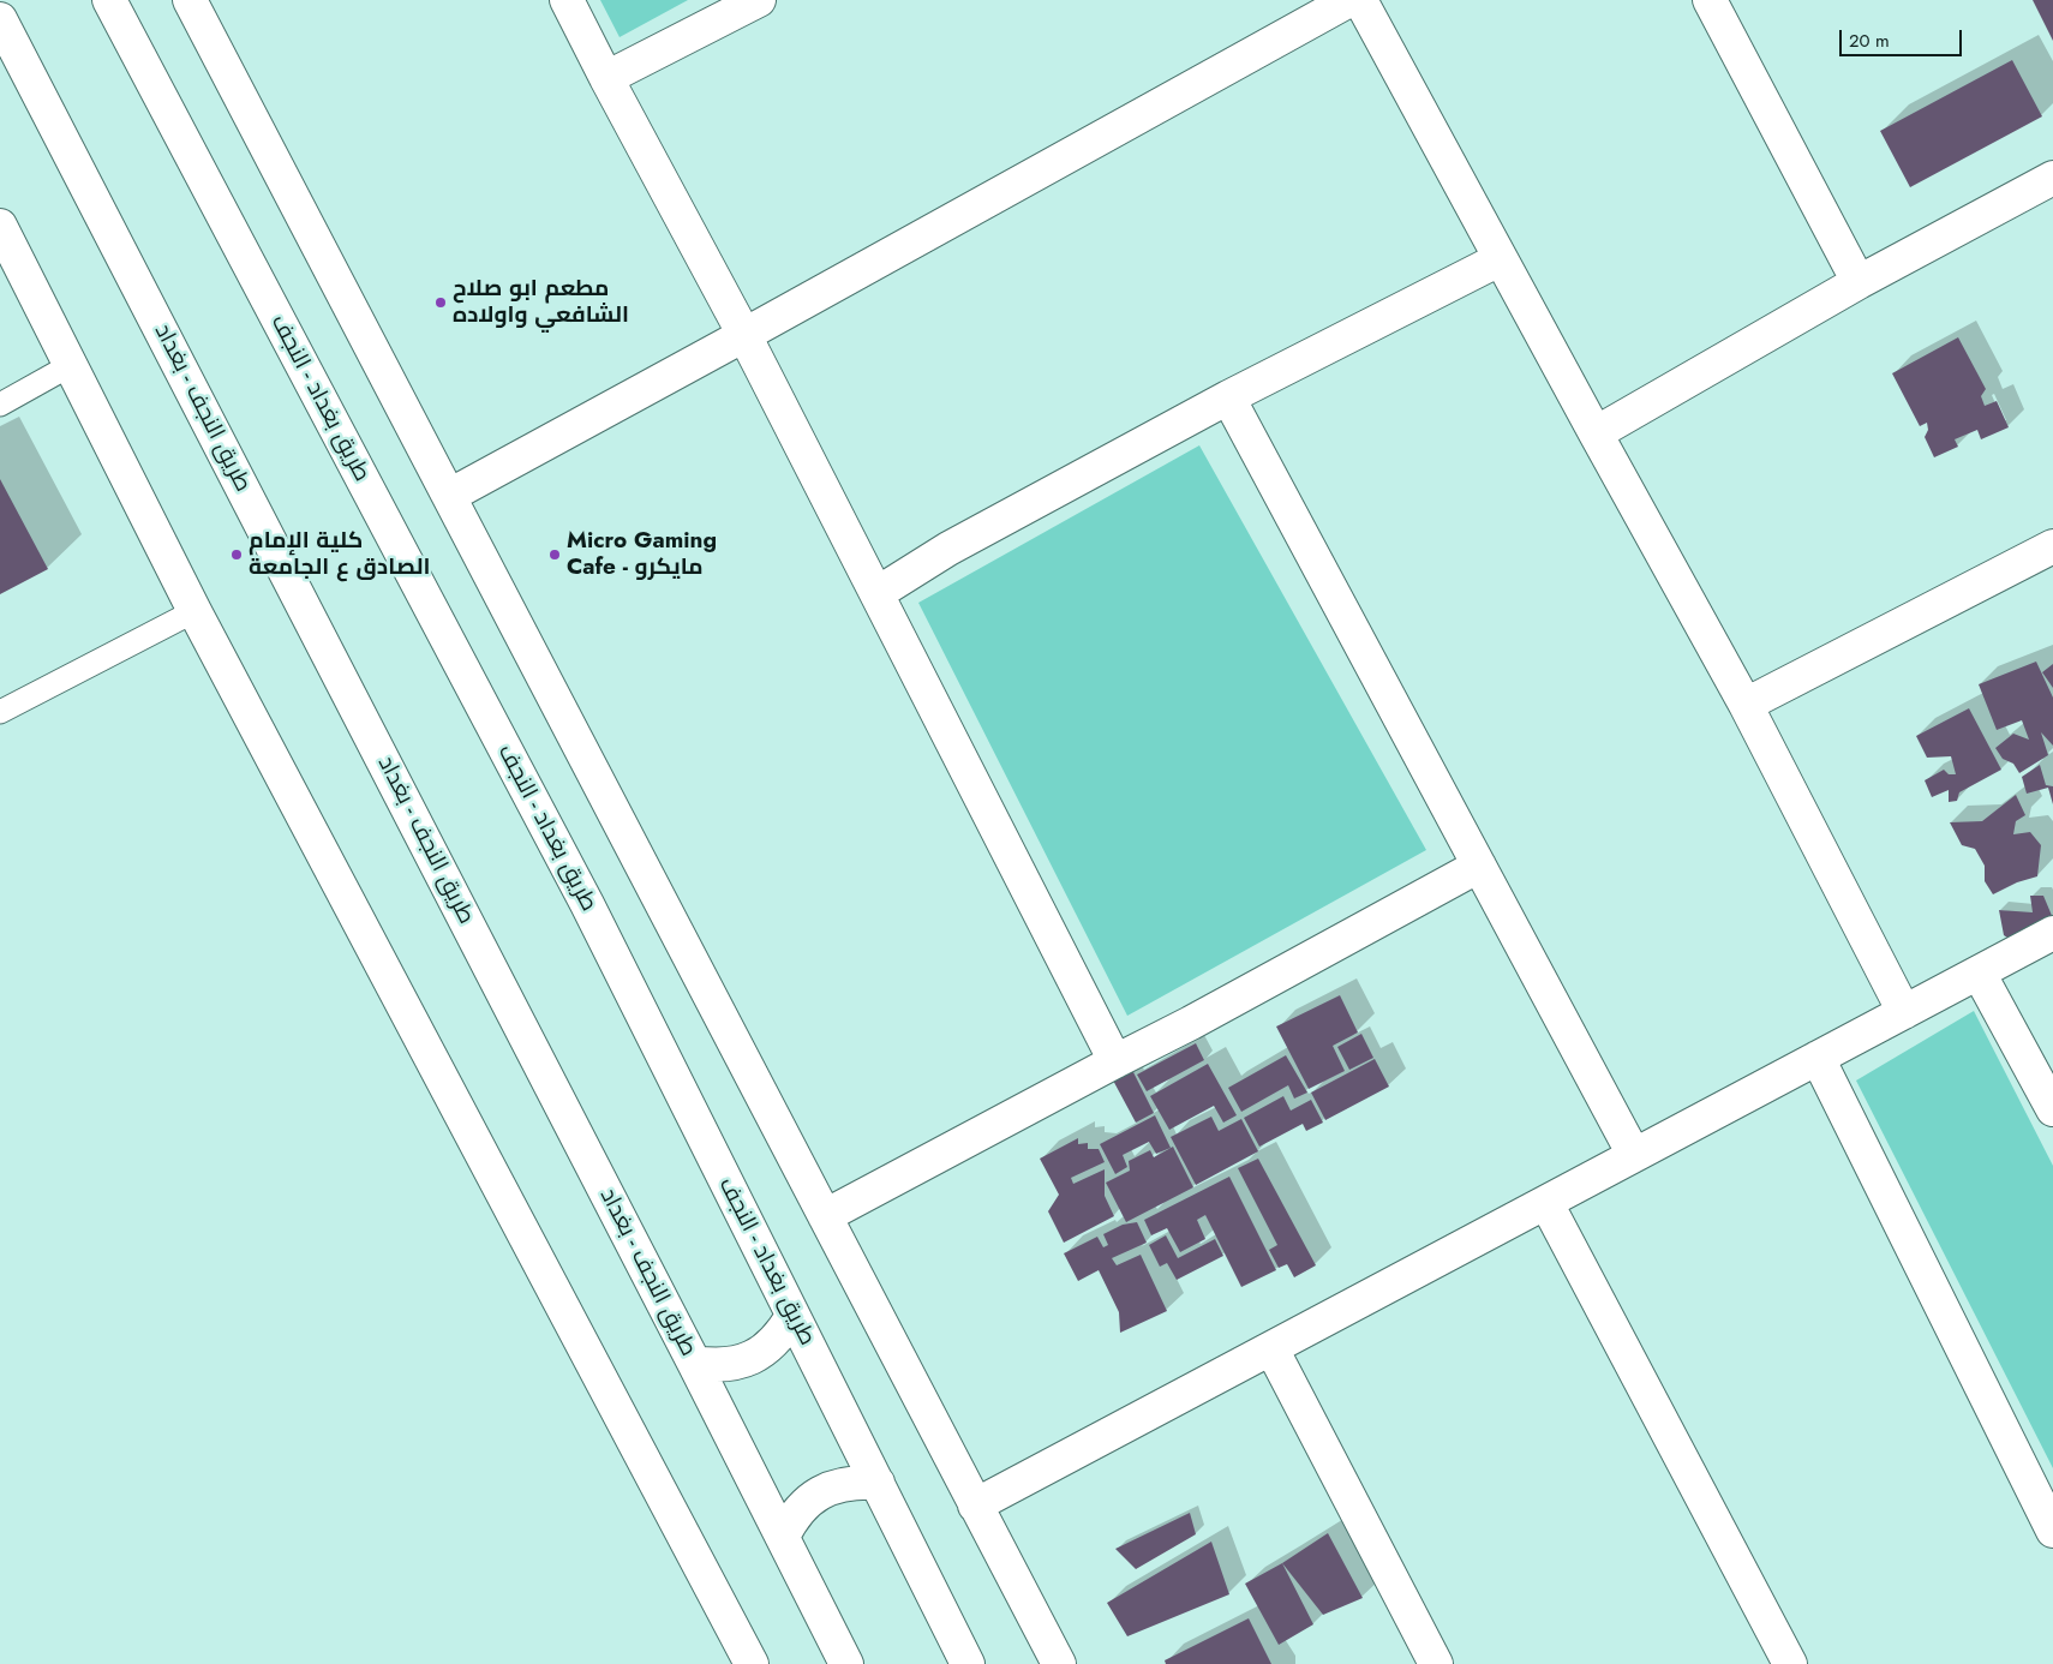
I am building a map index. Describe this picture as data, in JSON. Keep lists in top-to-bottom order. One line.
{"streets":{"street":["طريق بغداد - النجف","طريق النجف - بغداد"]},"places":["مطعم ابو صلاح الشافعي واولاده","كلية الإمام الصادق ع الجامعة","Micro Gaming Cafe - مايكرو"],"scale_bar":"20 m"}
